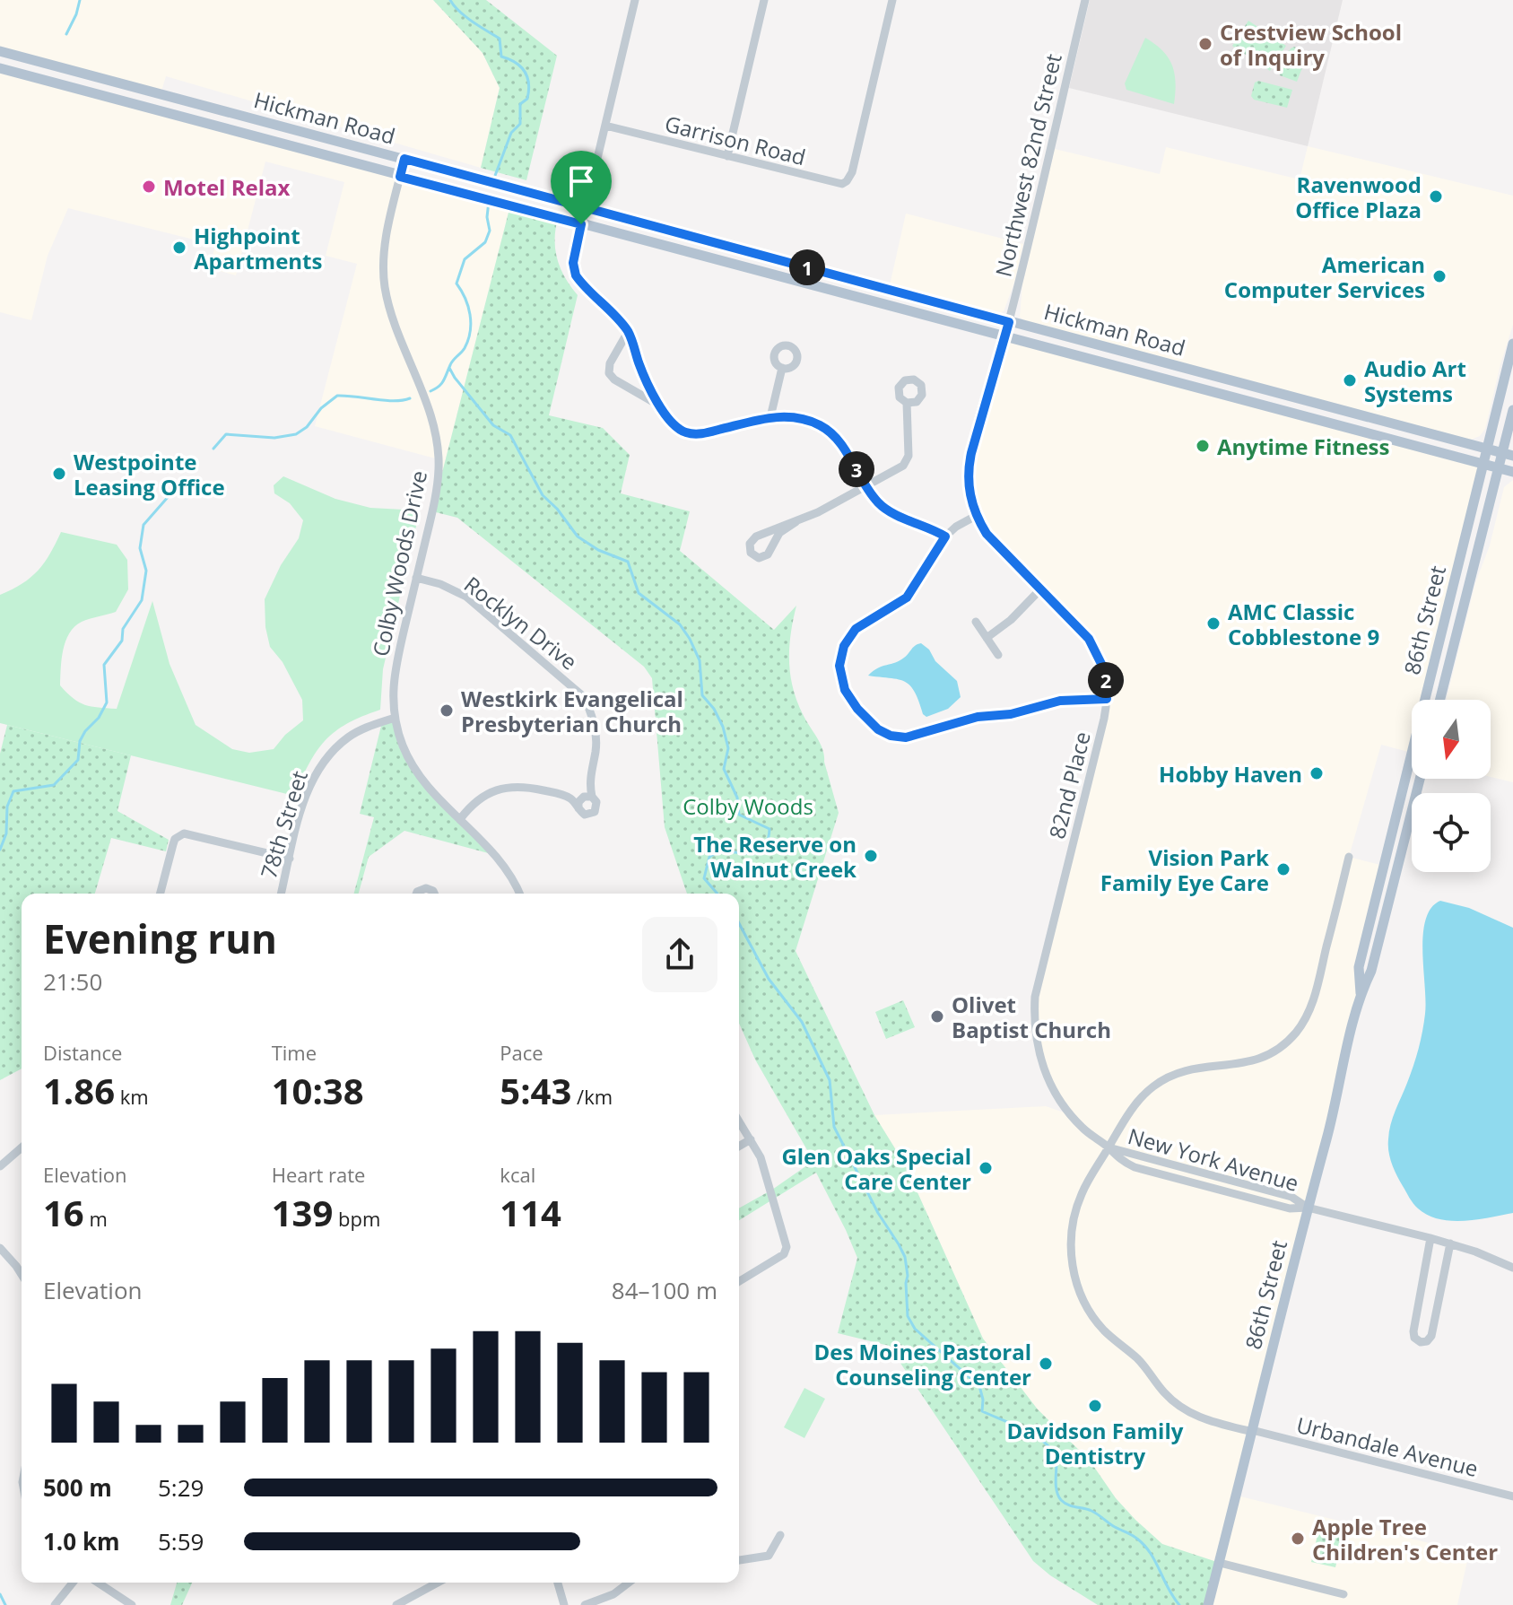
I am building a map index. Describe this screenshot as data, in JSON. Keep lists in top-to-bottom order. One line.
{"streets":{"main road":["Hickman Road","86th Street"],"street":["Garrison Road","Northwest 82nd Street","Colby Woods Drive","Rocklyn Drive","82nd Place","78th Street","New York Avenue","Urbandale Avenue"]},"crossings":[["Hickman Road","Northwest 82nd Street"],["Hickman Road","Colby Woods Drive"],["Hickman Road","86th Street"],["Northwest 82nd Street","82nd Place"],["Colby Woods Drive","Rocklyn Drive"],["Colby Woods Drive","78th Street"],["86th Street","New York Avenue"],["86th Street","Urbandale Avenue"],["82nd Place","New York Avenue"],["New York Avenue","Urbandale Avenue"]],"parks":["Colby Woods"],"places":["Crestview School of Inquiry","Motel Relax","Ravenwood Office Plaza","Highpoint Apartments","American Computer Services","Audio Art Systems","Anytime Fitness","Westpointe Leasing Office","AMC Classic Cobblestone 9","Westkirk Evangelical Presbyterian Church","Hobby Haven","The Reserve on Walnut Creek","Vision Park Family Eye Care","Olivet Baptist Church","Glen Oaks Special Care Center","Des Moines Pastoral Counseling Center","Davidson Family Dentistry","Apple Tree Children's Center"],"north":"bottom","page":{"pins":["1","3","2"],"heading":["Evening run","21:50"],"stats":[["Distance","1.86 km"],["Time","10:38"],["Pace","5:43 /km"],["Elevation","16 m"],["Heart rate","139 bpm"],["kcal","114"]],"chart":["Elevation","84–100 m"],"list":[{"name":"500 m","note":"5:29"},{"name":"1.0 km","note":"5:59"}]}}
